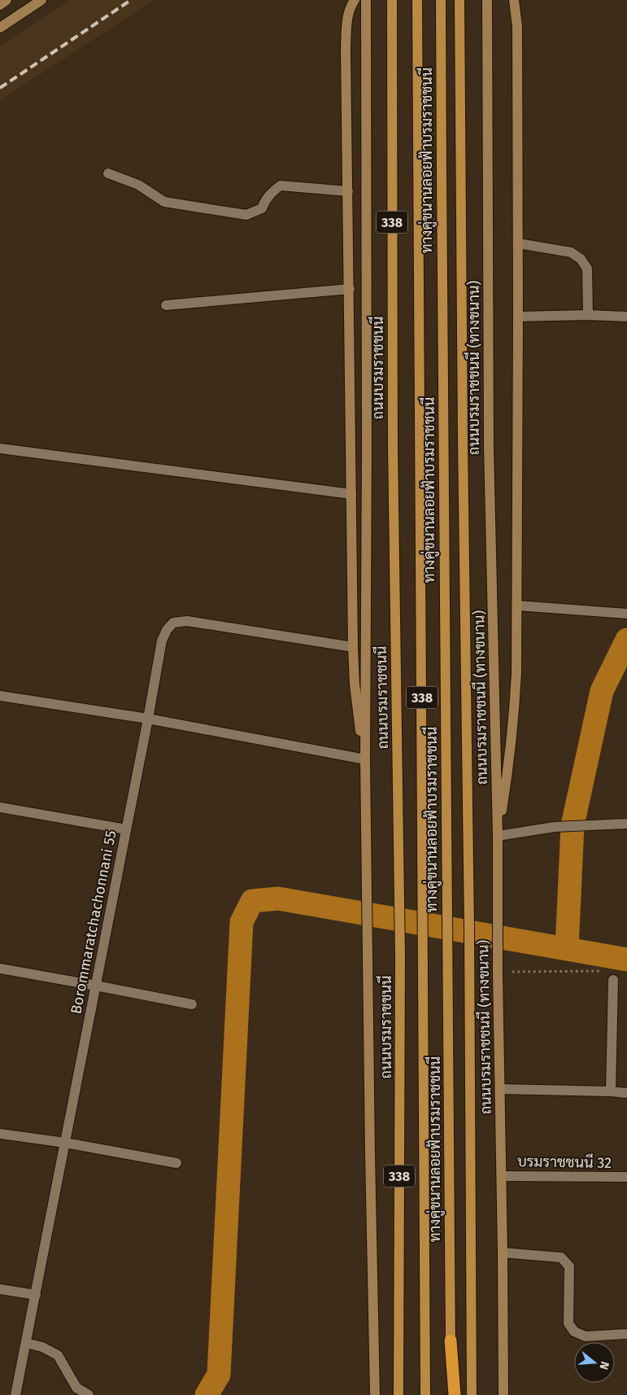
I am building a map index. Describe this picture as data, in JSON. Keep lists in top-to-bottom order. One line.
{"streets":{"main road":["ทางคู่ขนานลอยฟ้าบรมราชชนนี","338","ถนนบรมราชชนนี","ถนนบรมราชชนนี (ทางขนาน)"],"street":["Borommaratchachonnani 55","บรมราชชนนี 32"]},"crossings":[["ถนนบรมราชชนนี (ทางขนาน)","บรมราชชนนี 32"]],"north":"right"}
